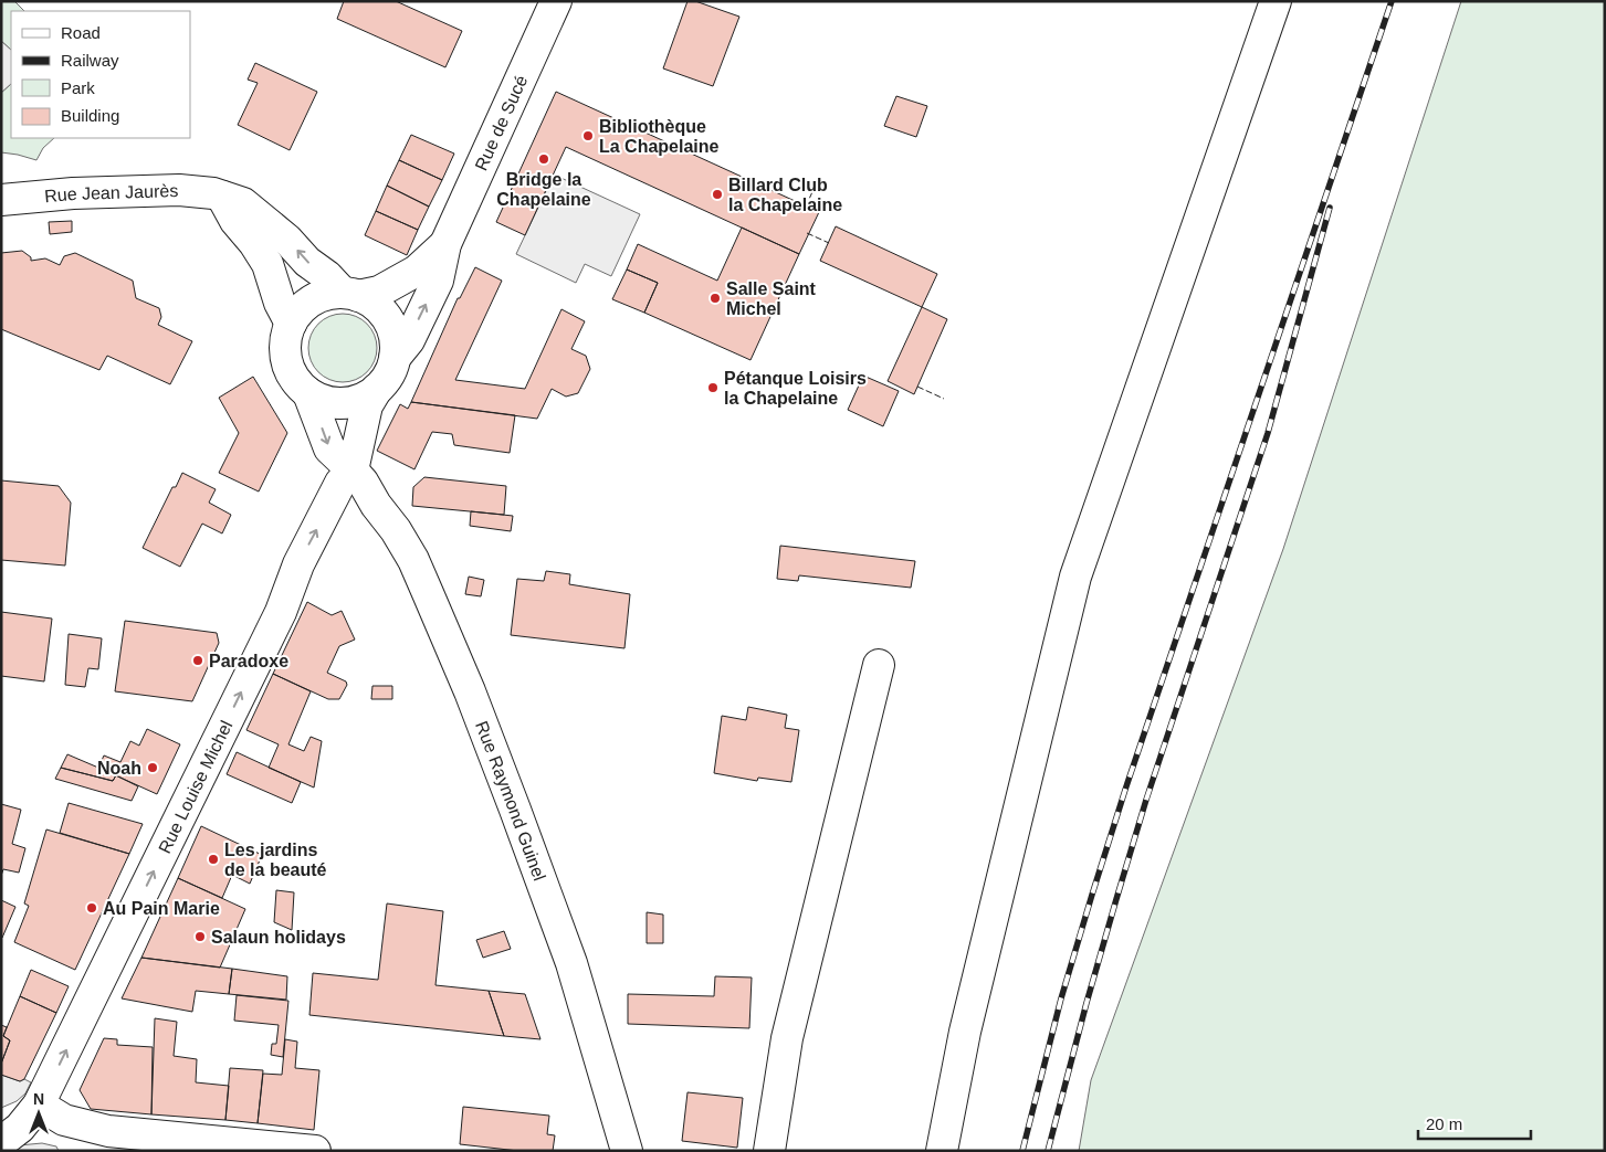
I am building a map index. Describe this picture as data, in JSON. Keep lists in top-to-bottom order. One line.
{"streets":{"street":["Rue de Sucé","Rue Jean Jaurès","Rue Louise Michel","Rue Raymond Guinel"]},"crossings":[["Rue de Sucé","Rue Jean Jaurès"],["Rue de Sucé","Rue Louise Michel"],["Rue Jean Jaurès","Rue Louise Michel"],["Rue Louise Michel","Rue Raymond Guinel"]],"one_way":["Rue Louise Michel"],"places":["Bibliothèque La Chapelaine","Bridge la Chapelaine","Billard Club la Chapelaine","Salle Saint Michel","Pétanque Loisirs la Chapelaine","Paradoxe","Noah","Les jardins de la beauté","Au Pain Marie","Salaun holidays"],"legend":["Road","Railway","Park","Building"],"scale_bar":"20 m","north":"top"}
